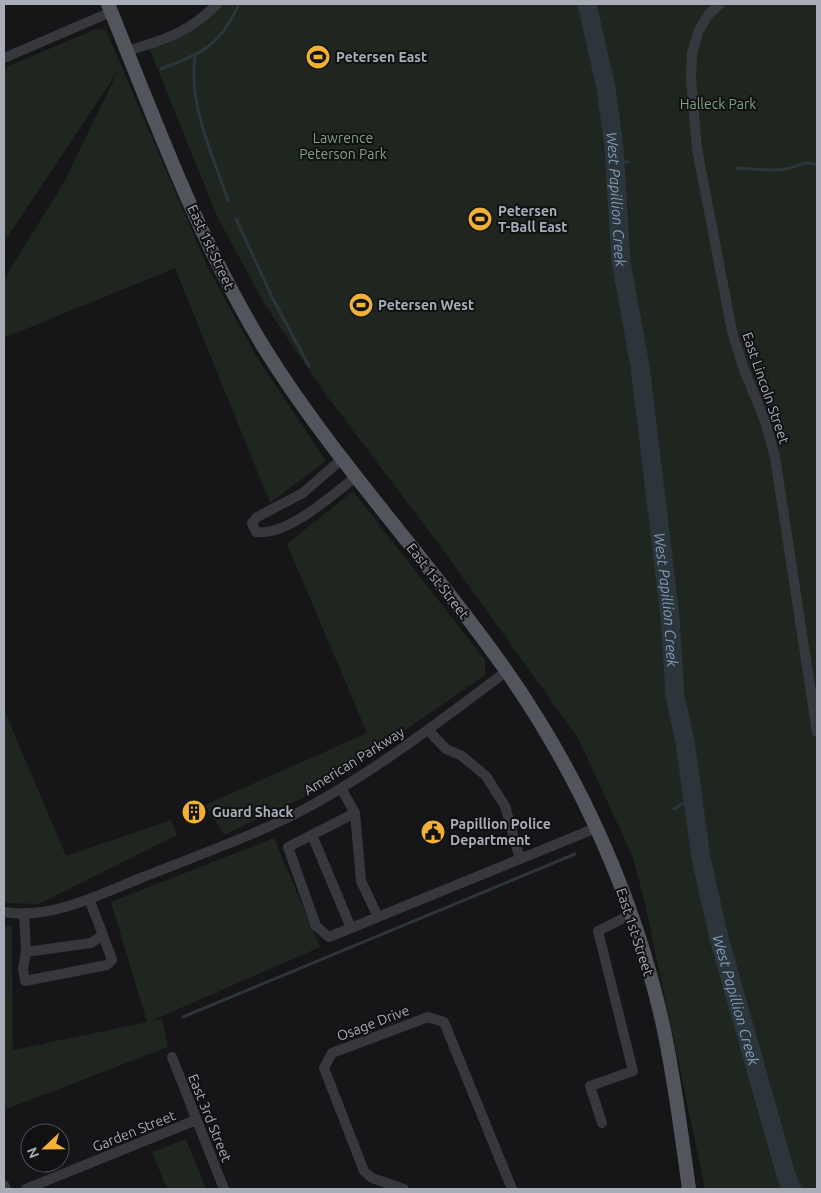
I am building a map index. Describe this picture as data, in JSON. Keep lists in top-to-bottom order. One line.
{"streets":{"main road":["East 1st Street"],"street":["East Lincoln Street","American Parkway","Osage Drive","East 3rd Street","Garden Street"]},"crossings":[["East 1st Street","American Parkway"],["East 3rd Street","Garden Street"]],"water":["West Papillion Creek"],"parks":["Halleck Park","Lawrence Peterson Park"],"places":{"sports":["Petersen East","Petersen T-Ball East","Petersen West"],"building":["Guard Shack"],"public building":["Papillion Police Department"]},"north":"left"}
